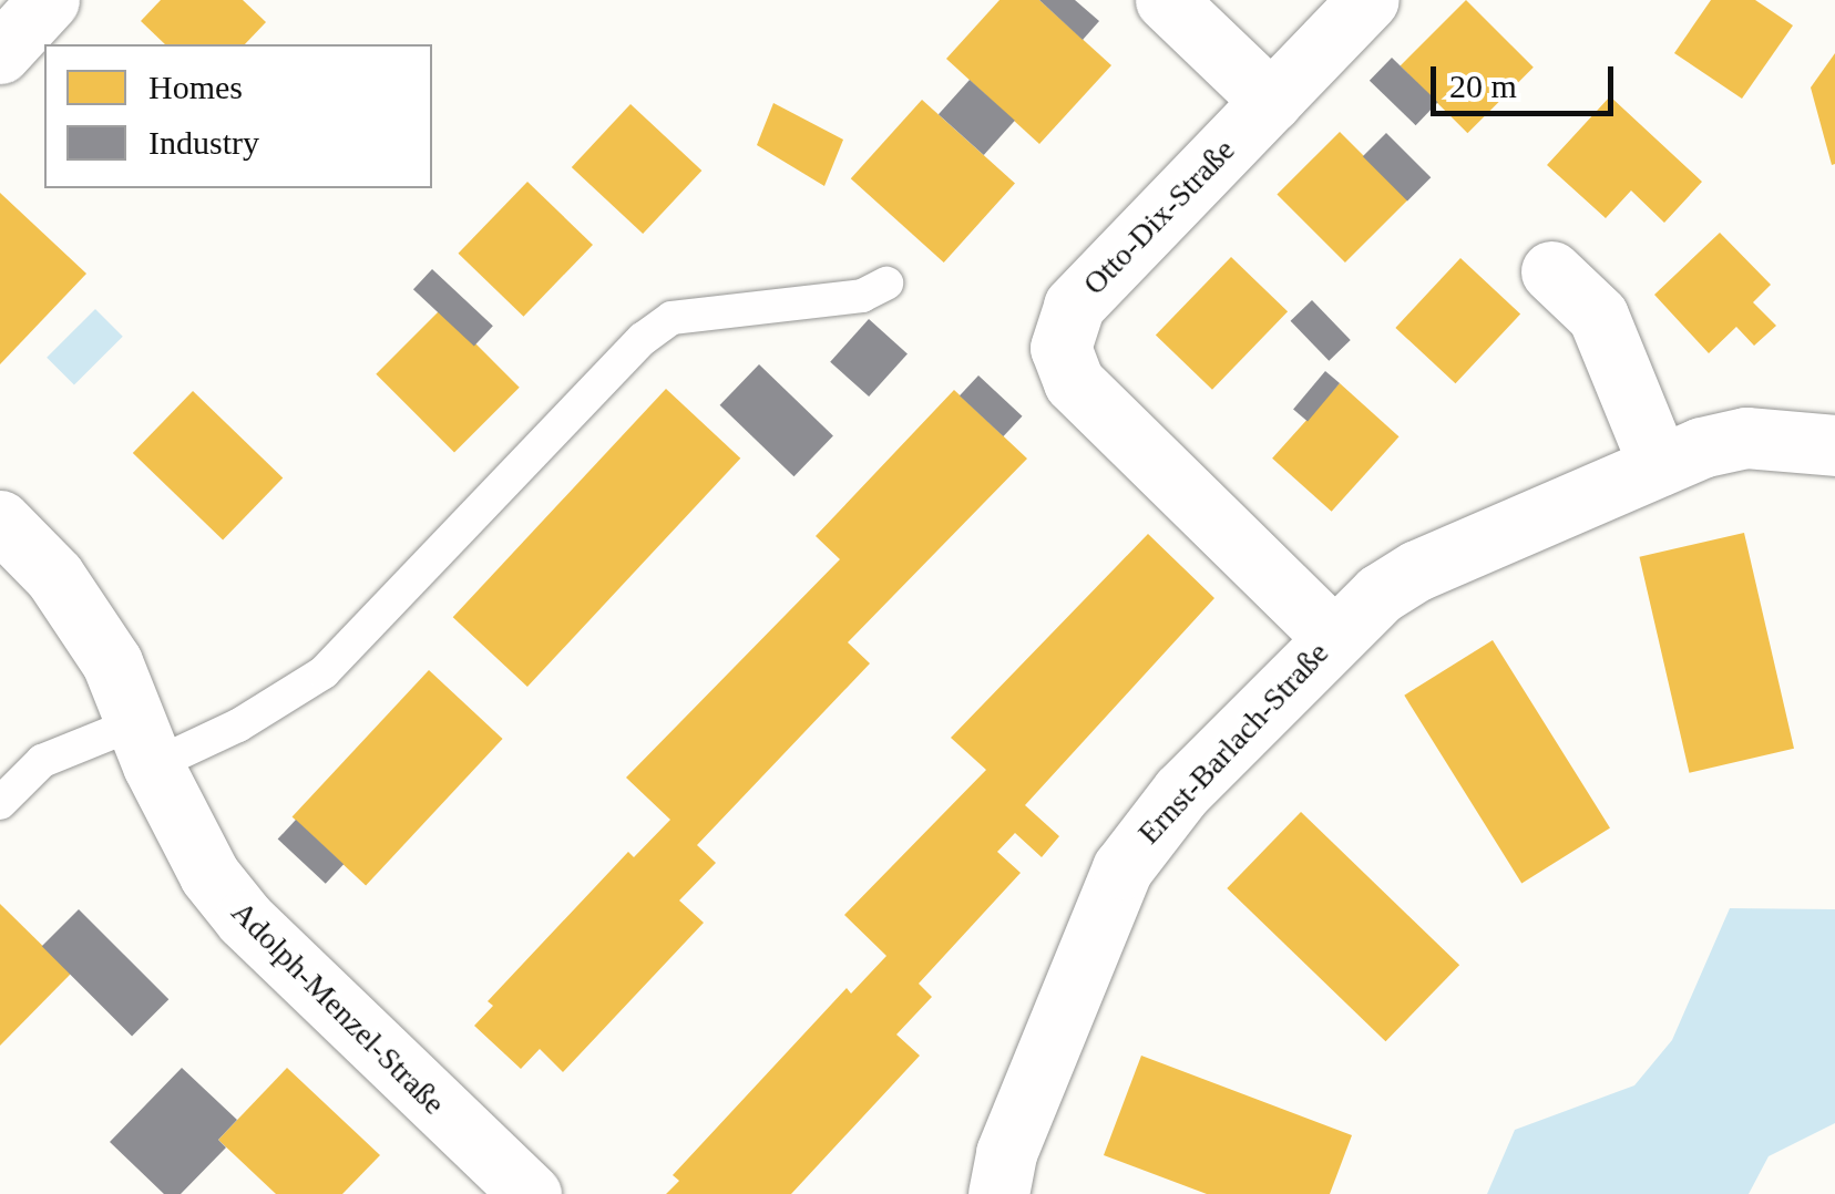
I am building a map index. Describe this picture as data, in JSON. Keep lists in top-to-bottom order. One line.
{"streets":{"street":["Otto-Dix-Straße","Ernst-Barlach-Straße","Adolph-Menzel-Straße"]},"crossings":[["Otto-Dix-Straße","Ernst-Barlach-Straße"]],"legend":["Homes","Industry"],"scale_bar":"20 m"}
